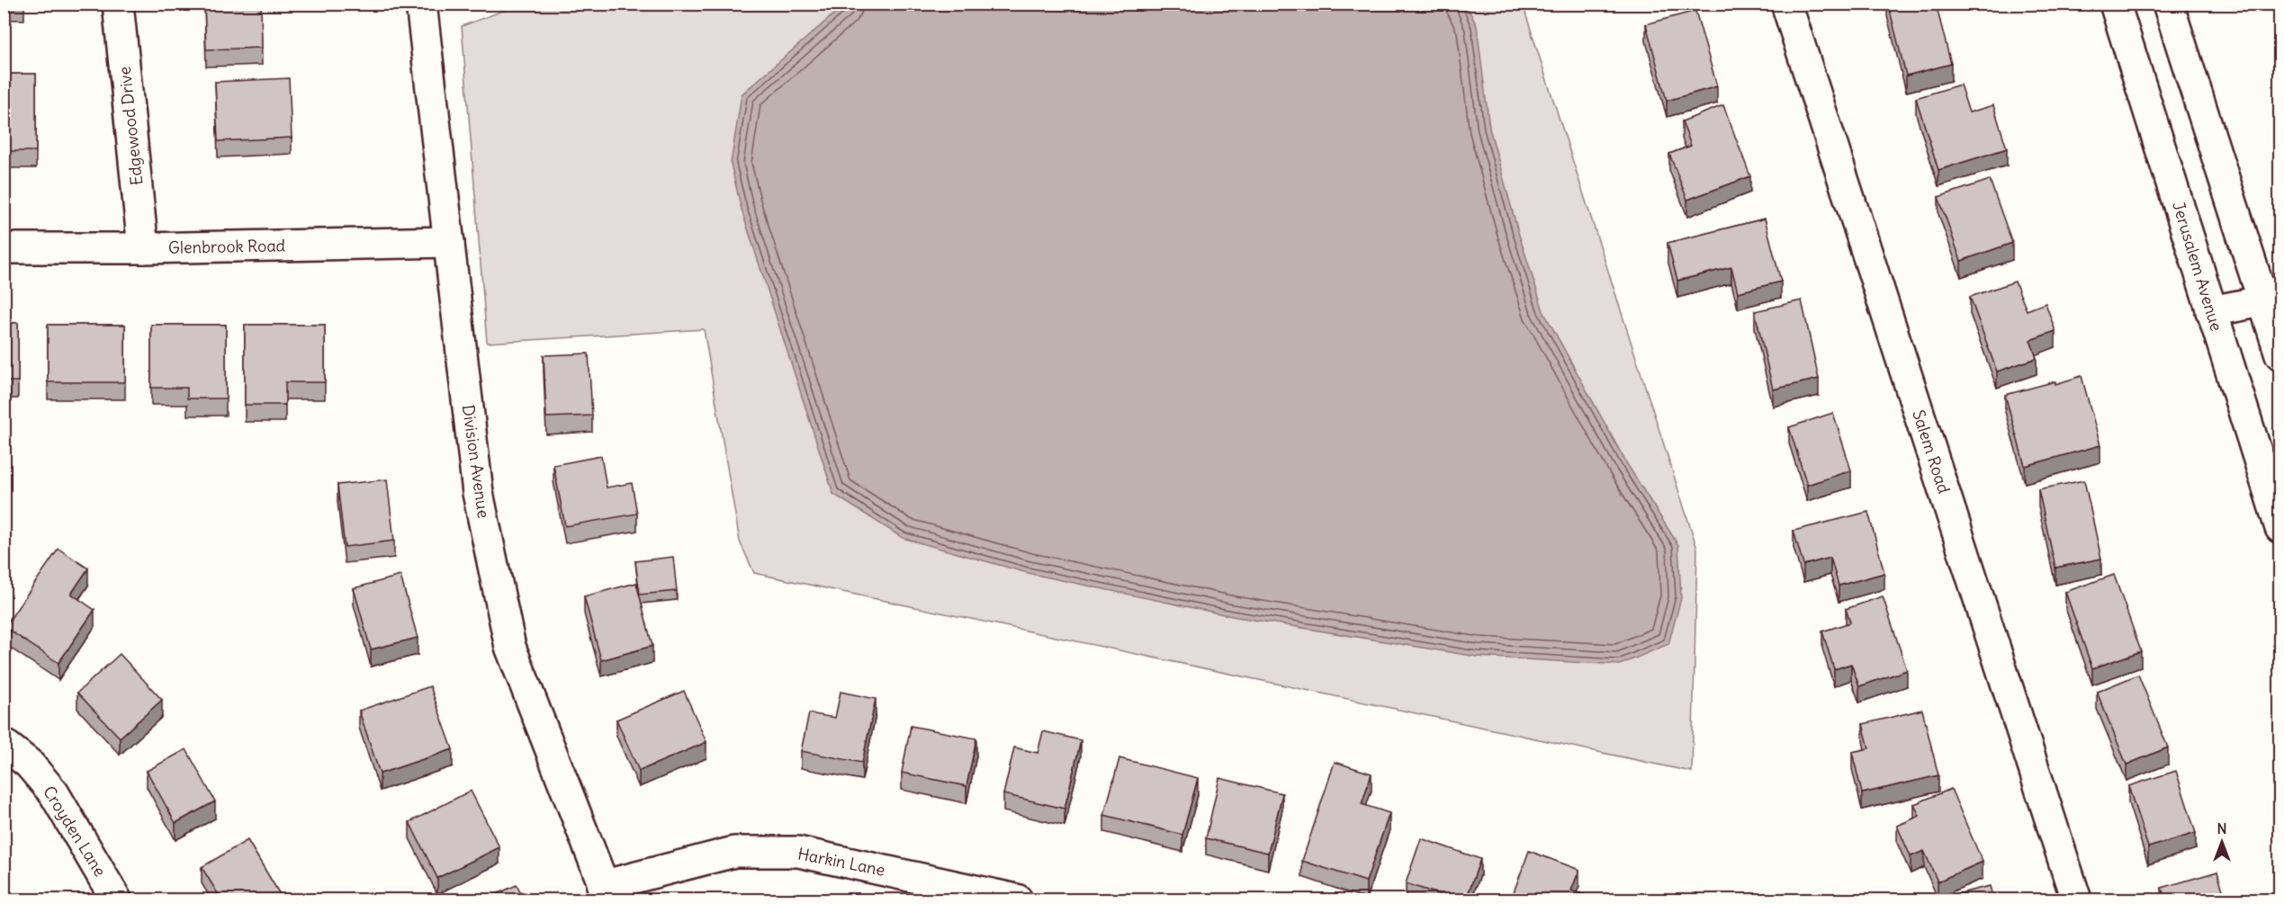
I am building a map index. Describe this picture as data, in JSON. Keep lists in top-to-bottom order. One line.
{"streets":{"street":["Edgewood Drive","Glenbrook Road","Jerusalem Avenue","Salem Road","Division Avenue","Croyden Lane","Harkin Lane"]},"crossings":[["Edgewood Drive","Glenbrook Road"],["Glenbrook Road","Division Avenue"],["Division Avenue","Harkin Lane"]],"north":"top"}
